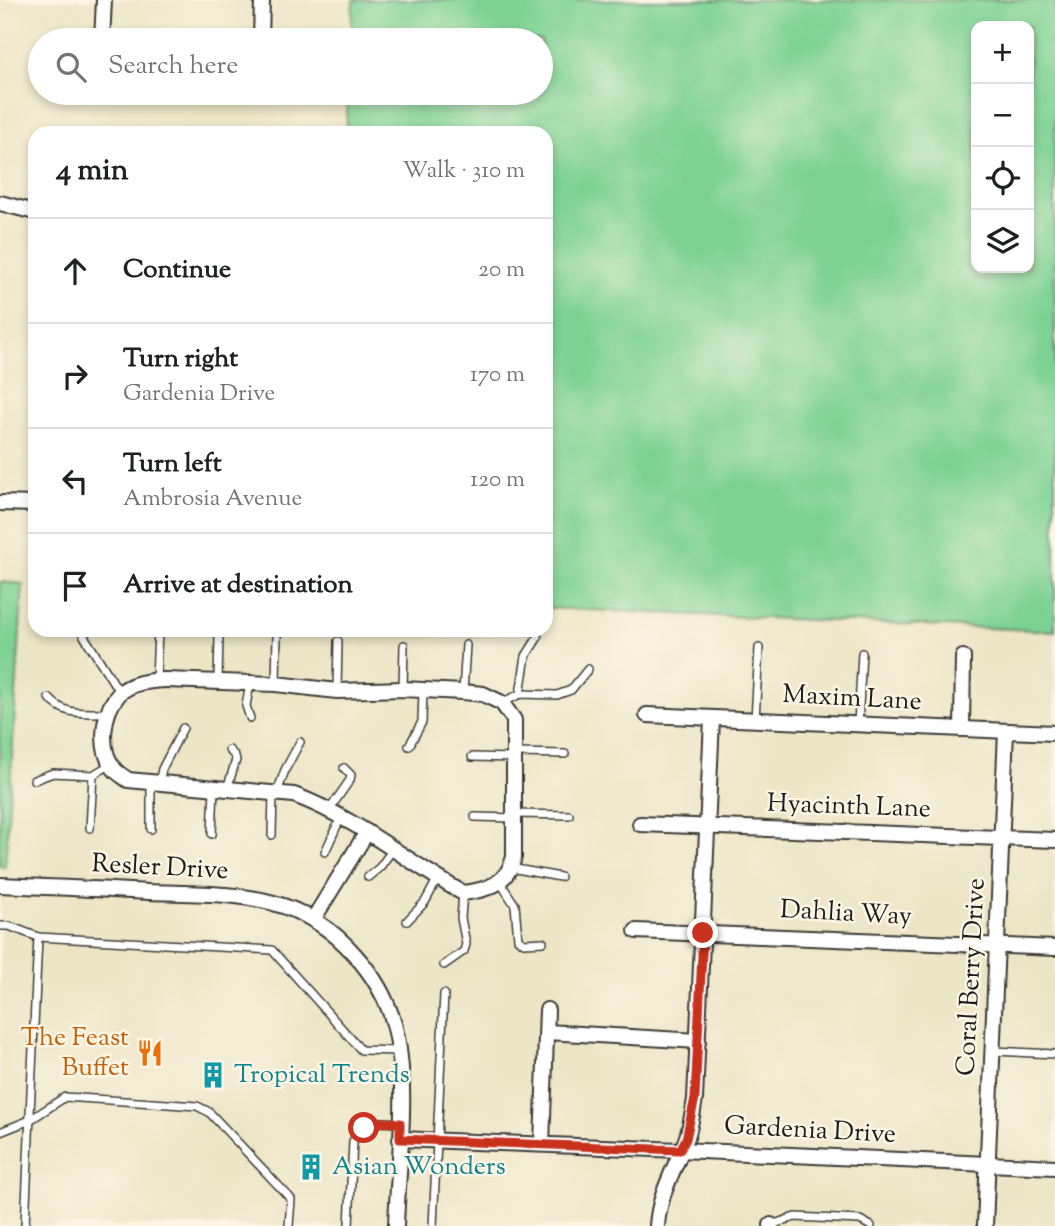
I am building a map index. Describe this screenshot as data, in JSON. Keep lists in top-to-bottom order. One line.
{"streets":{"street":["Maxim Lane","Hyacinth Lane","Resler Drive","Dahlia Way","Coral Berry Drive","Gardenia Drive"]},"crossings":[["Maxim Lane","Coral Berry Drive"],["Hyacinth Lane","Coral Berry Drive"],["Resler Drive","Gardenia Drive"],["Dahlia Way","Coral Berry Drive"],["Coral Berry Drive","Gardenia Drive"]],"places":{"restaurant":["The Feast Buffet"],"building":["Tropical Trends","Asian Wonders"]},"page":{"map_buttons":["+","−"],"search":"Search here","heading":["4 min","Walk · 310 m"],"list":[["Continue","20 m"],["Turn right","Gardenia Drive","170 m"],["Turn left","Ambrosia Avenue","120 m"],"Arrive at destination"]}}
